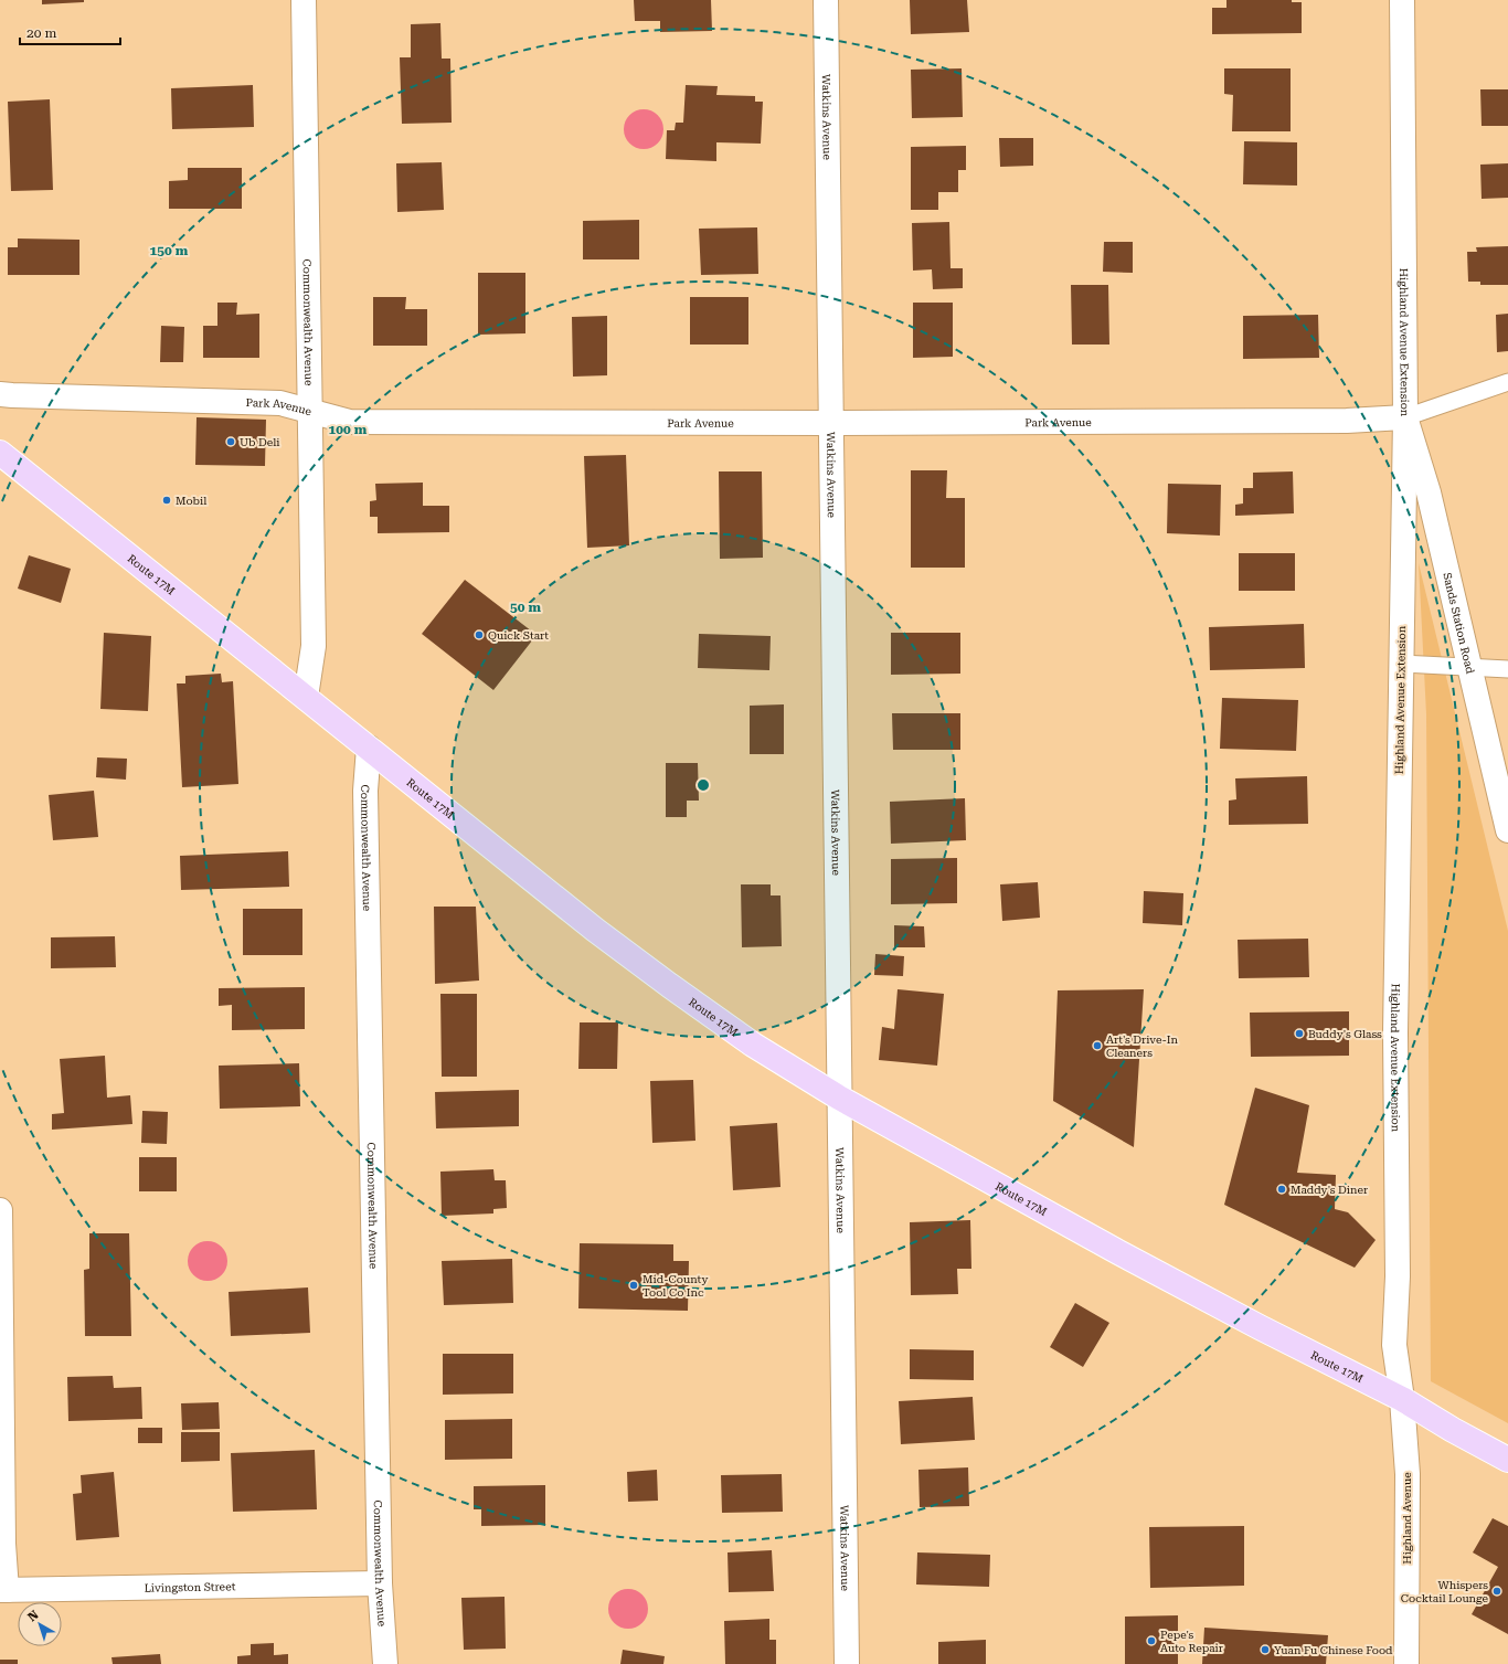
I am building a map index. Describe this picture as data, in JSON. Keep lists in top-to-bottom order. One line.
{"streets":{"main road":["Route 17M"],"street":["Watkins Avenue","Commonwealth Avenue","Highland Avenue Extension","Park Avenue","Sands Station Road","Highland Avenue","Livingston Street"]},"crossings":[["Watkins Avenue","Park Avenue"],["Watkins Avenue","Route 17M"],["Commonwealth Avenue","Park Avenue"],["Commonwealth Avenue","Route 17M"],["Commonwealth Avenue","Livingston Street"],["Highland Avenue Extension","Park Avenue"],["Highland Avenue Extension","Route 17M"],["Highland Avenue Extension","Sands Station Road"],["Highland Avenue Extension","Highland Avenue"],["Park Avenue","Sands Station Road"],["Route 17M","Highland Avenue"]],"places":["Ub Deli","Mobil","Quick Start","Buddy's Glass","Art's Drive-In Cleaners","Maddy's Diner","Mid-County Tool Co Inc","Whispers Cocktail Lounge","Pepe's Auto Repair","Yuan Fu Chinese Food"],"scale_bar":"20 m","north":"top left","rings":["150 m","100 m","50 m"]}
